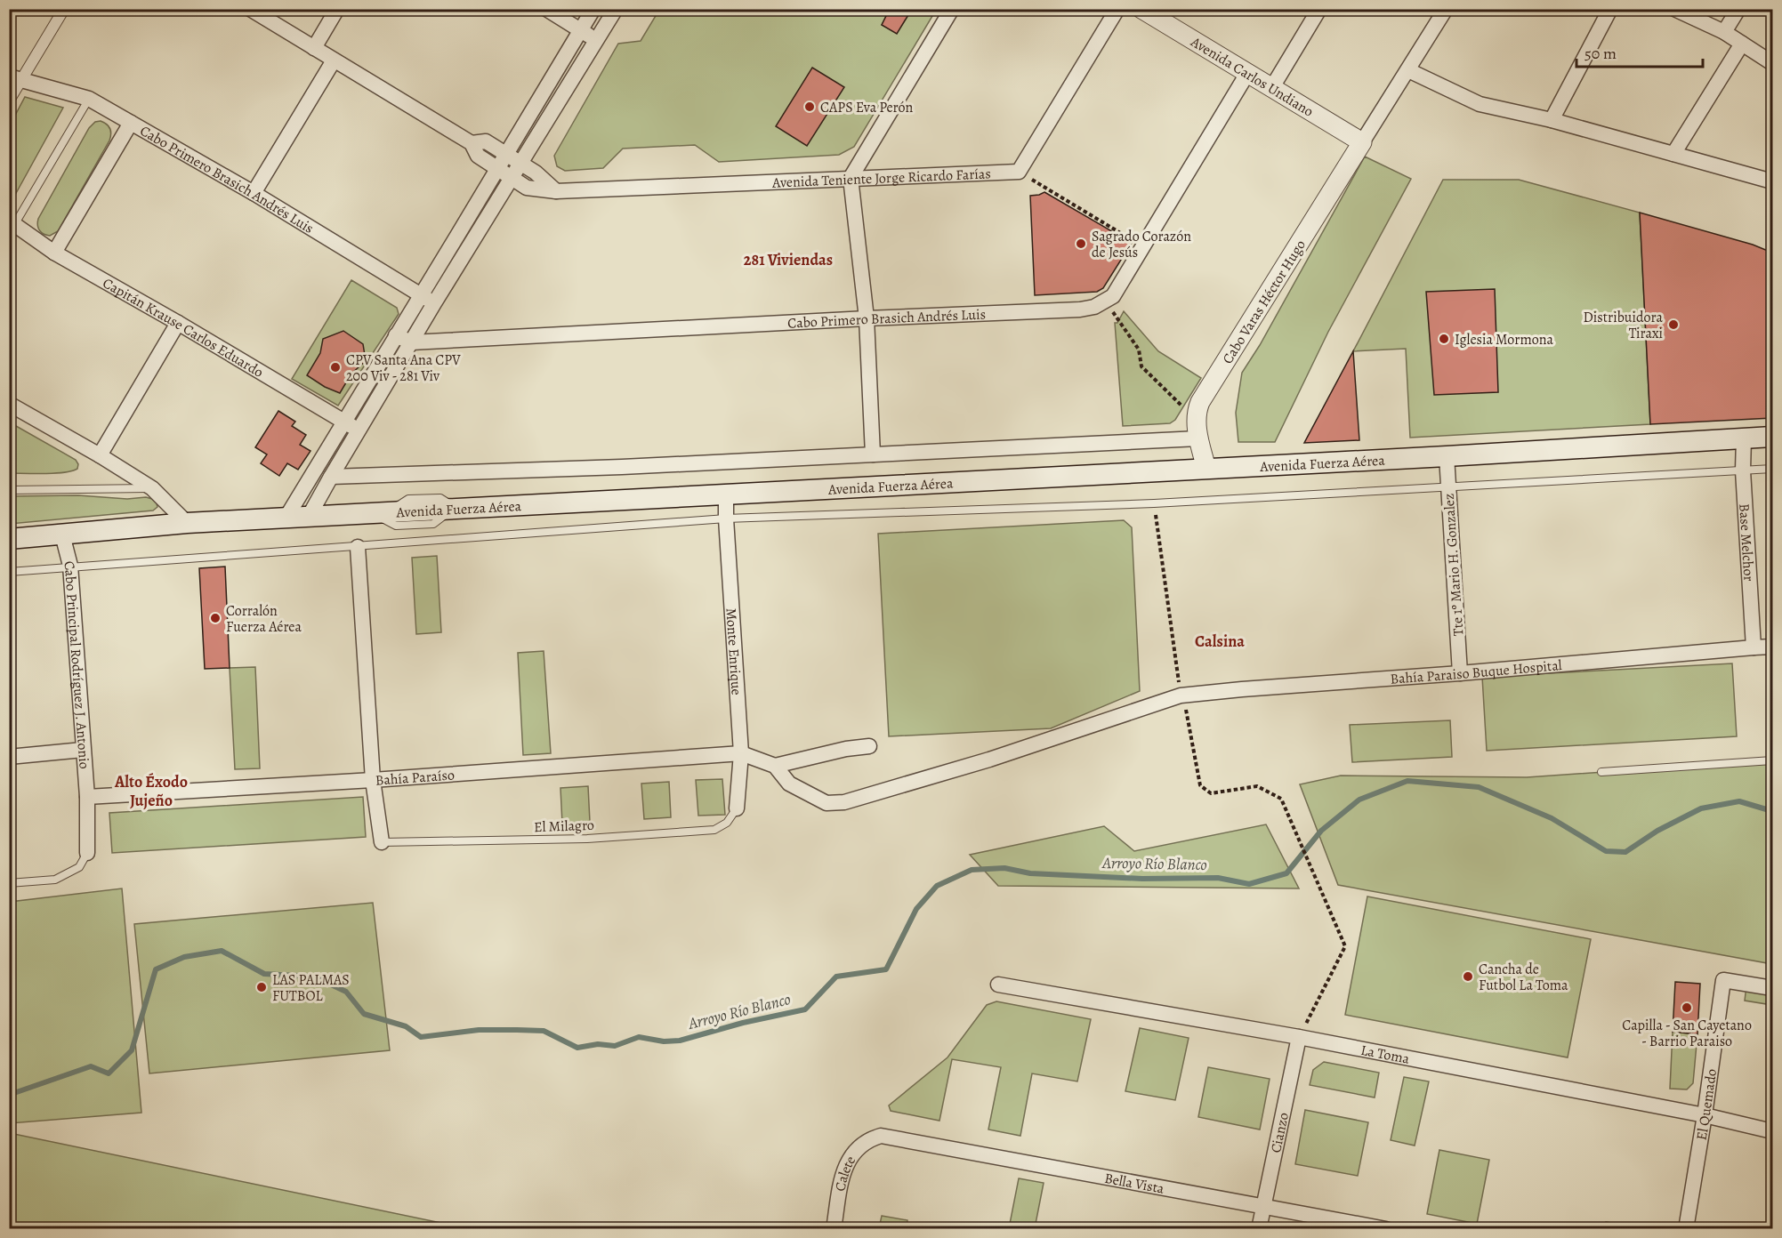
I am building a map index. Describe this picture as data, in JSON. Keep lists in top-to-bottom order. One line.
{"streets":{"main road":["Avenida Fuerza Aérea"],"street":["Avenida Carlos Undiano","Avenida Teniente Jorge Ricardo Farías","Cabo Primero Brasich Andrés Luis","Cabo Varas Héctor Hugo","Capitán Krause Carlos Eduardo","Base Melchor","Tte 1º Mario H. Gonzalez","Monte Enrique","Cabo Principal Rodríguez J. Antonio","Bahía Paraiso Buque Hospital","Bahía Paraíso","La Toma","El Quemado","Cianzo","Calete","Bella Vista"],"lane":["El Milagro"]},"crossings":[["Avenida Carlos Undiano","Cabo Primero Brasich Andrés Luis"],["Avenida Carlos Undiano","Cabo Varas Héctor Hugo"],["Cabo Varas Héctor Hugo","Avenida Fuerza Aérea"],["Avenida Fuerza Aérea","Base Melchor"],["Avenida Fuerza Aérea","Tte 1º Mario H. Gonzalez"],["Avenida Fuerza Aérea","Monte Enrique"],["Avenida Fuerza Aérea","Cabo Principal Rodríguez J. Antonio"],["Base Melchor","Bahía Paraiso Buque Hospital"],["Tte 1º Mario H. Gonzalez","Bahía Paraiso Buque Hospital"],["Monte Enrique","Bahía Paraíso"],["Monte Enrique","El Milagro"],["Cabo Principal Rodríguez J. Antonio","Bahía Paraíso"],["La Toma","El Quemado"],["La Toma","Cianzo"],["Cianzo","Bella Vista"],["Calete","Bella Vista"]],"districts":["281 Viviendas","Calsina","Alto Éxodo Jujeño"],"water":["Arroyo Río Blanco"],"places":["CAPS Eva Perón","Sagrado Corazón de Jesús","Distribuidora Tiraxi","Iglesia Mormona","CPV Santa Ana CPV 200 Viv - 281 Viv","Corralón Fuerza Aérea","Cancha de Futbol La Toma","LAS PALMAS FUTBOL","Capilla - San Cayetano - Barrio Paraiso"],"scale_bar":"50 m"}
